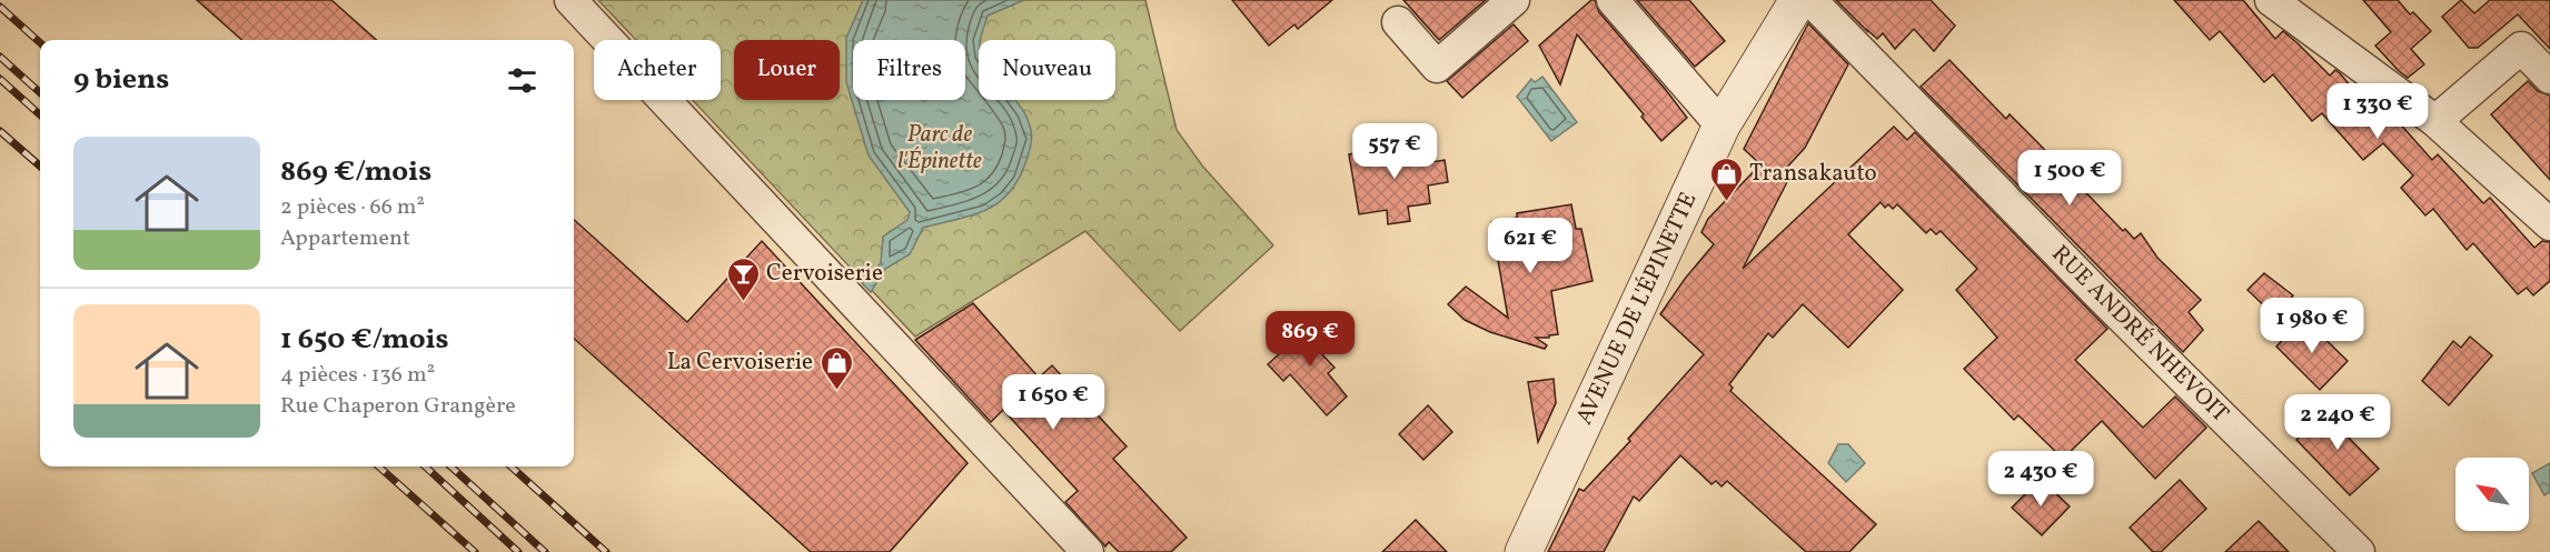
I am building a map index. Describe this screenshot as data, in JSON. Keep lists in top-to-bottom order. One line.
{"streets":{"street":["AVENUE DE L'ÉPINETTE","RUE ANDRÉ NHEVOIT"]},"parks":["Parc de l'Épinette"],"places":{"shop":["Transakauto","La Cervoiserie"],"bar":["Cervoiserie"]},"north":"top left","page":{"chip":["Acheter","Louer","Filtres","Nouveau"],"heading":"9 biens","price":["1 330 €","557 €","1 500 €","621 €","1 980 €","869 €","1 650 €","2 240 €","2 430 €"],"list":[{"name":"869 €/mois","note":"2 pièces · 66 m² · Appartement"},{"name":"1 650 €/mois","note":"4 pièces · 136 m² · Rue Chaperon Grangère"}]}}
